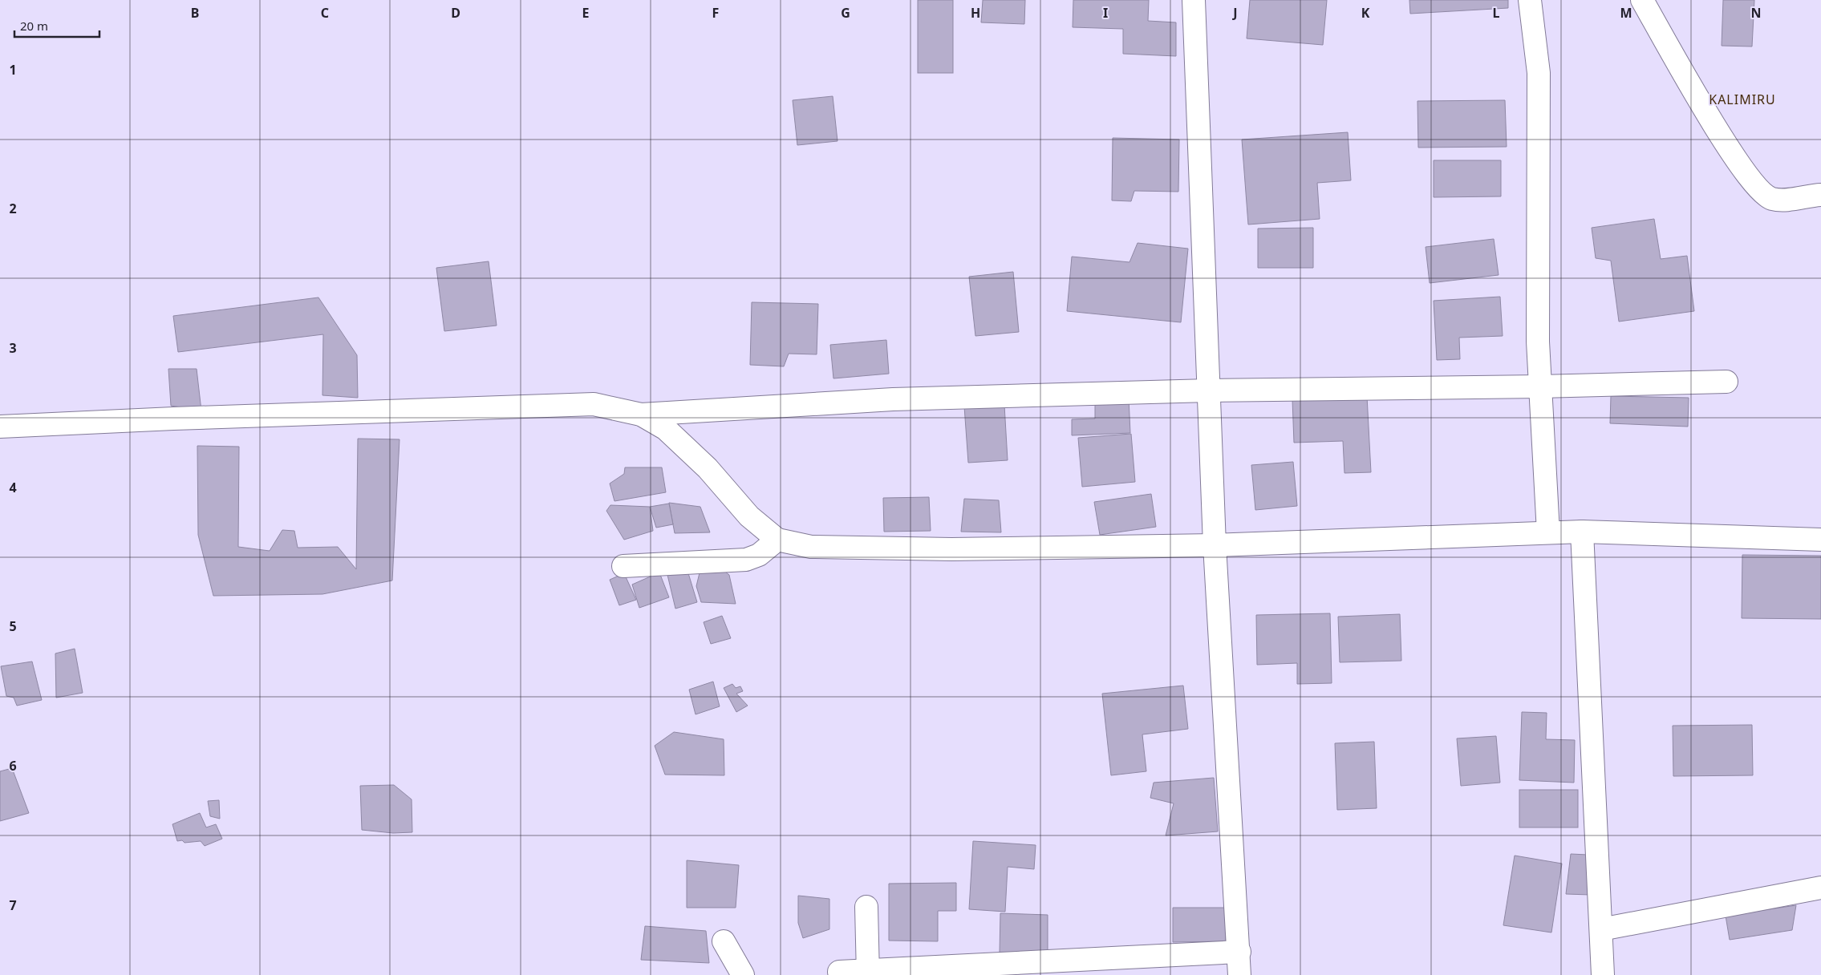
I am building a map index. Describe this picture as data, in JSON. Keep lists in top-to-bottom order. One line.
{"districts":["KALIMIRU"],"scale_bar":"20 m","grid":{"columns":["B","C","D","E","F","G","H","I","J","K","L","M","N"],"rows":["1","2","3","4","5","6","7"]}}
